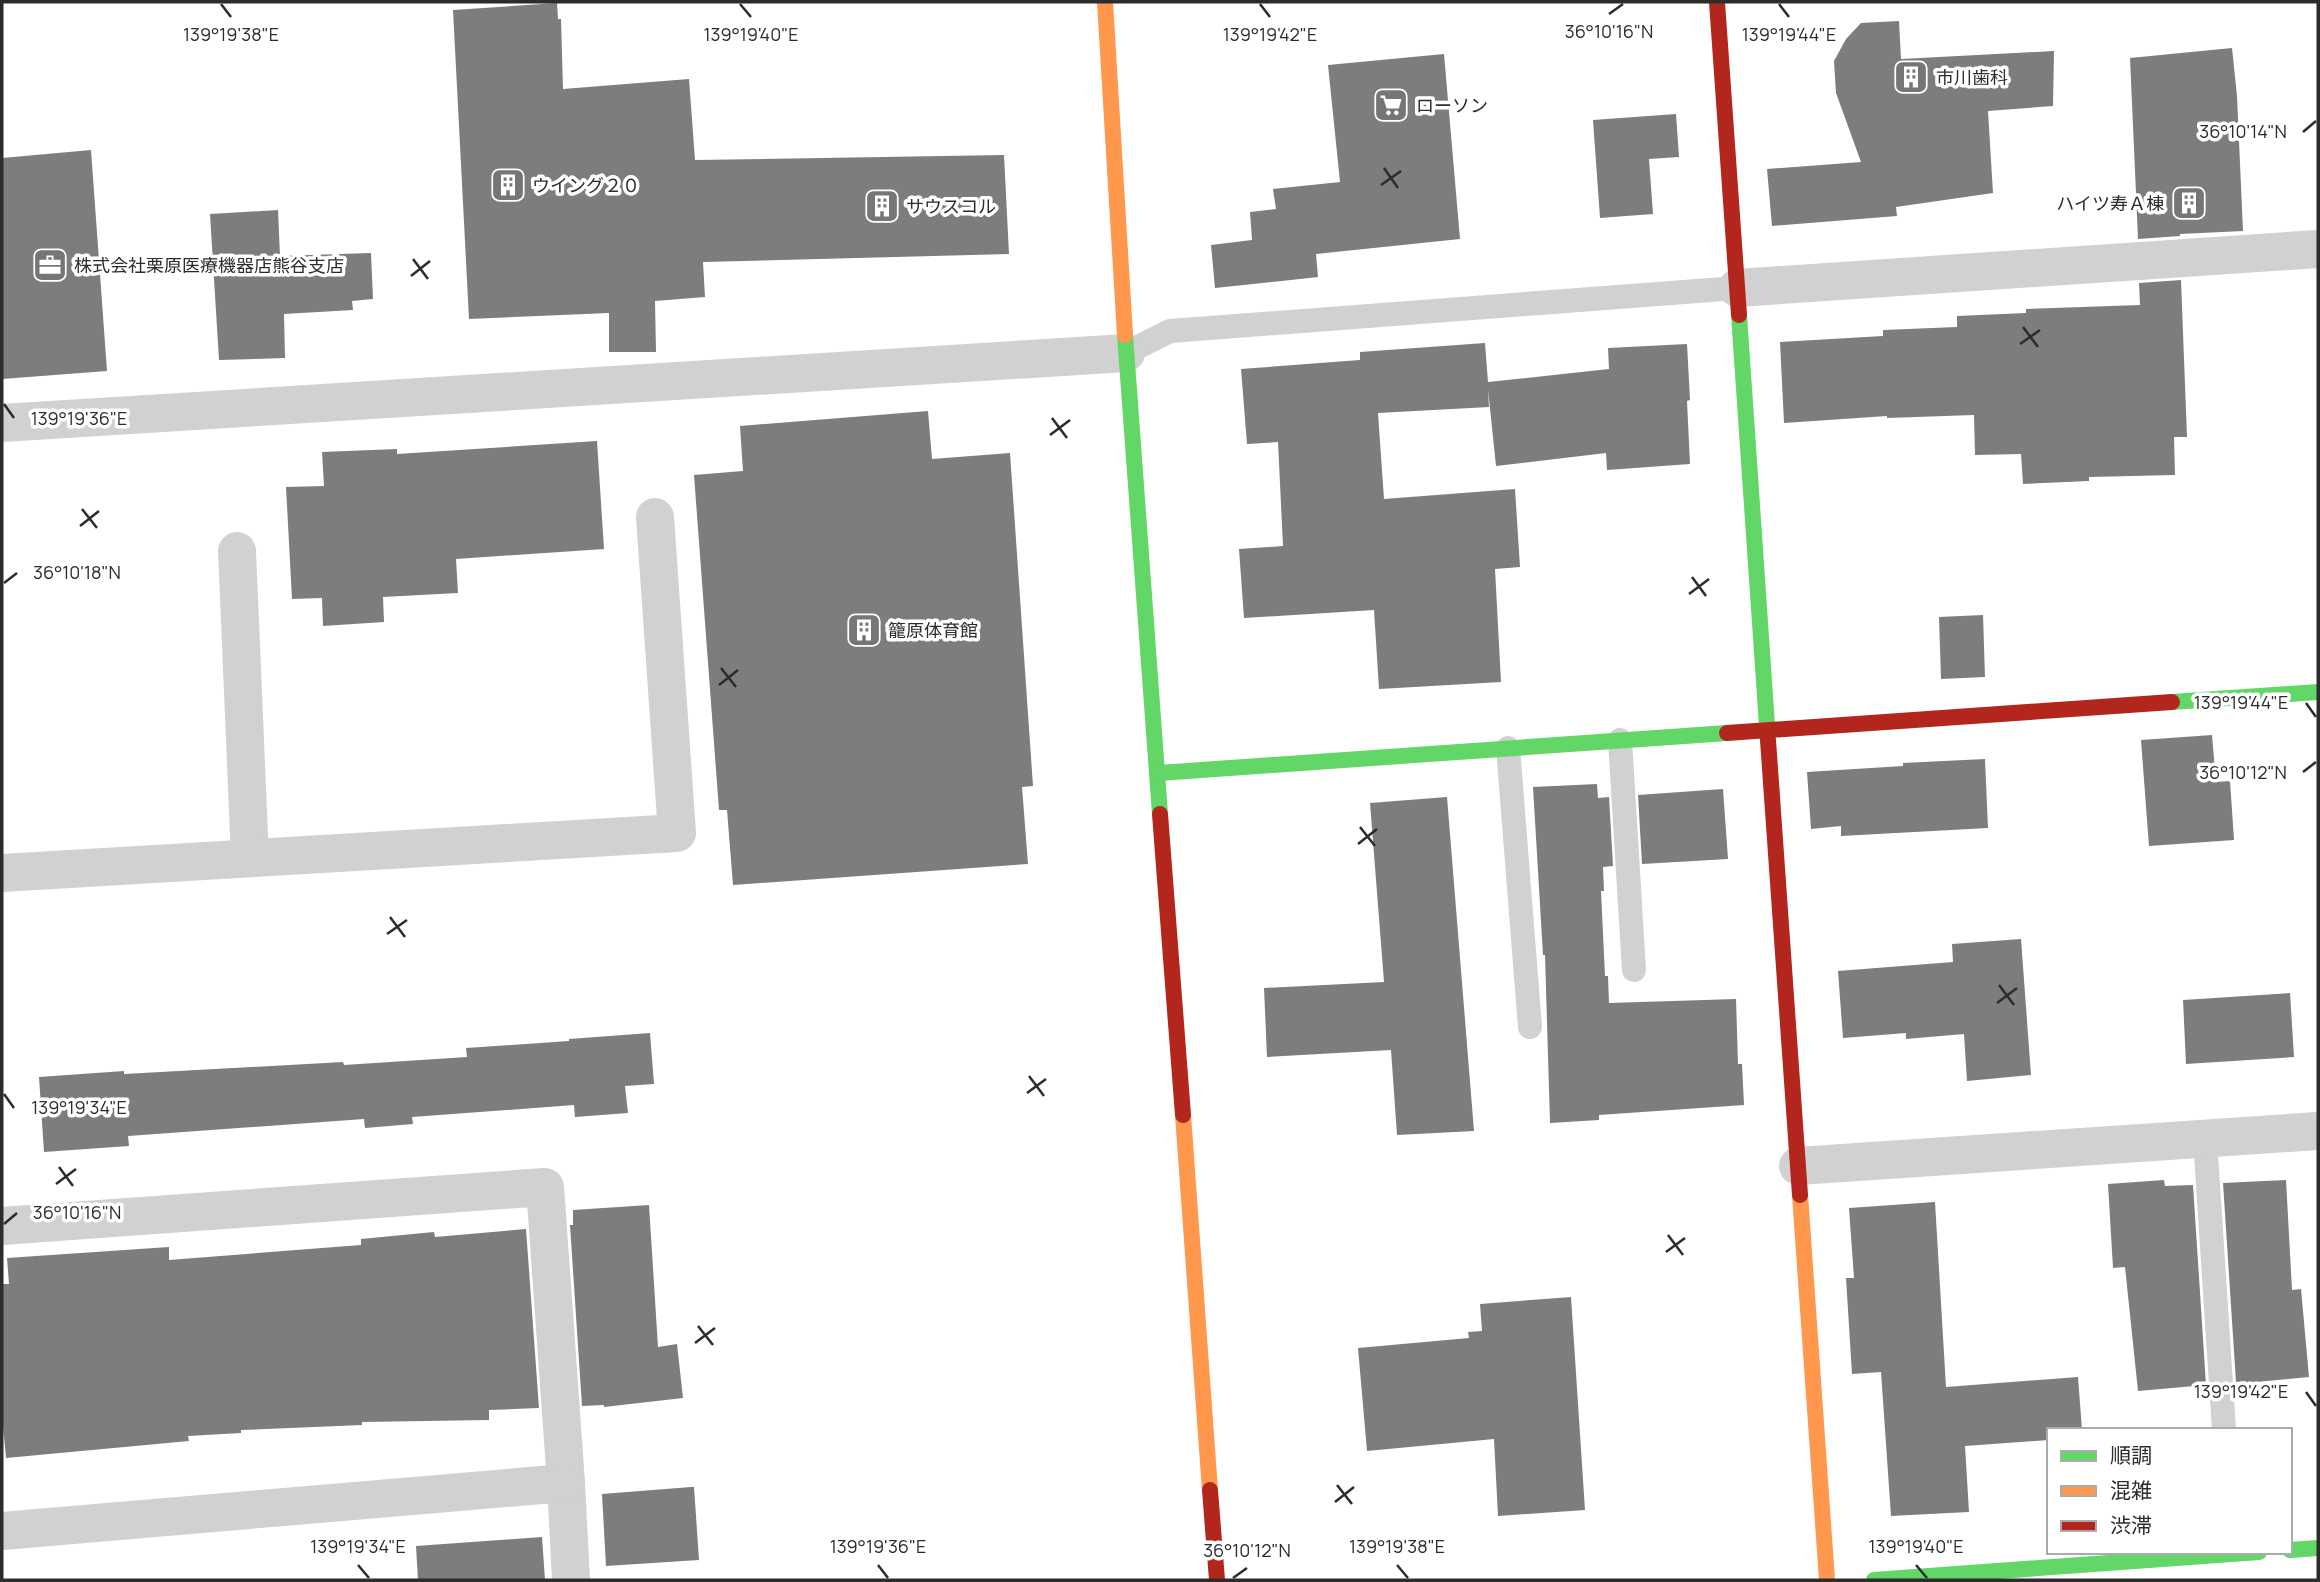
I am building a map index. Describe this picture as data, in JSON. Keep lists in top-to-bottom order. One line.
{"places":{"building":["市川歯科","ウイング２０","ハイツ寿Ａ棟","サウスコル","籠原体育館"],"supermarket":["ローソン"],"office":["株式会社栗原医療機器店熊谷支店"]},"legend":["順調","混雑","渋滞"],"coordinates":["36°10'16\"N","139°19'38\"E","139°19'40\"E","139°19'42\"E","139°19'44\"E","36°10'14\"N","139°19'36\"E","36°10'18\"N","36°10'12\"N","139°19'34\"E"]}
